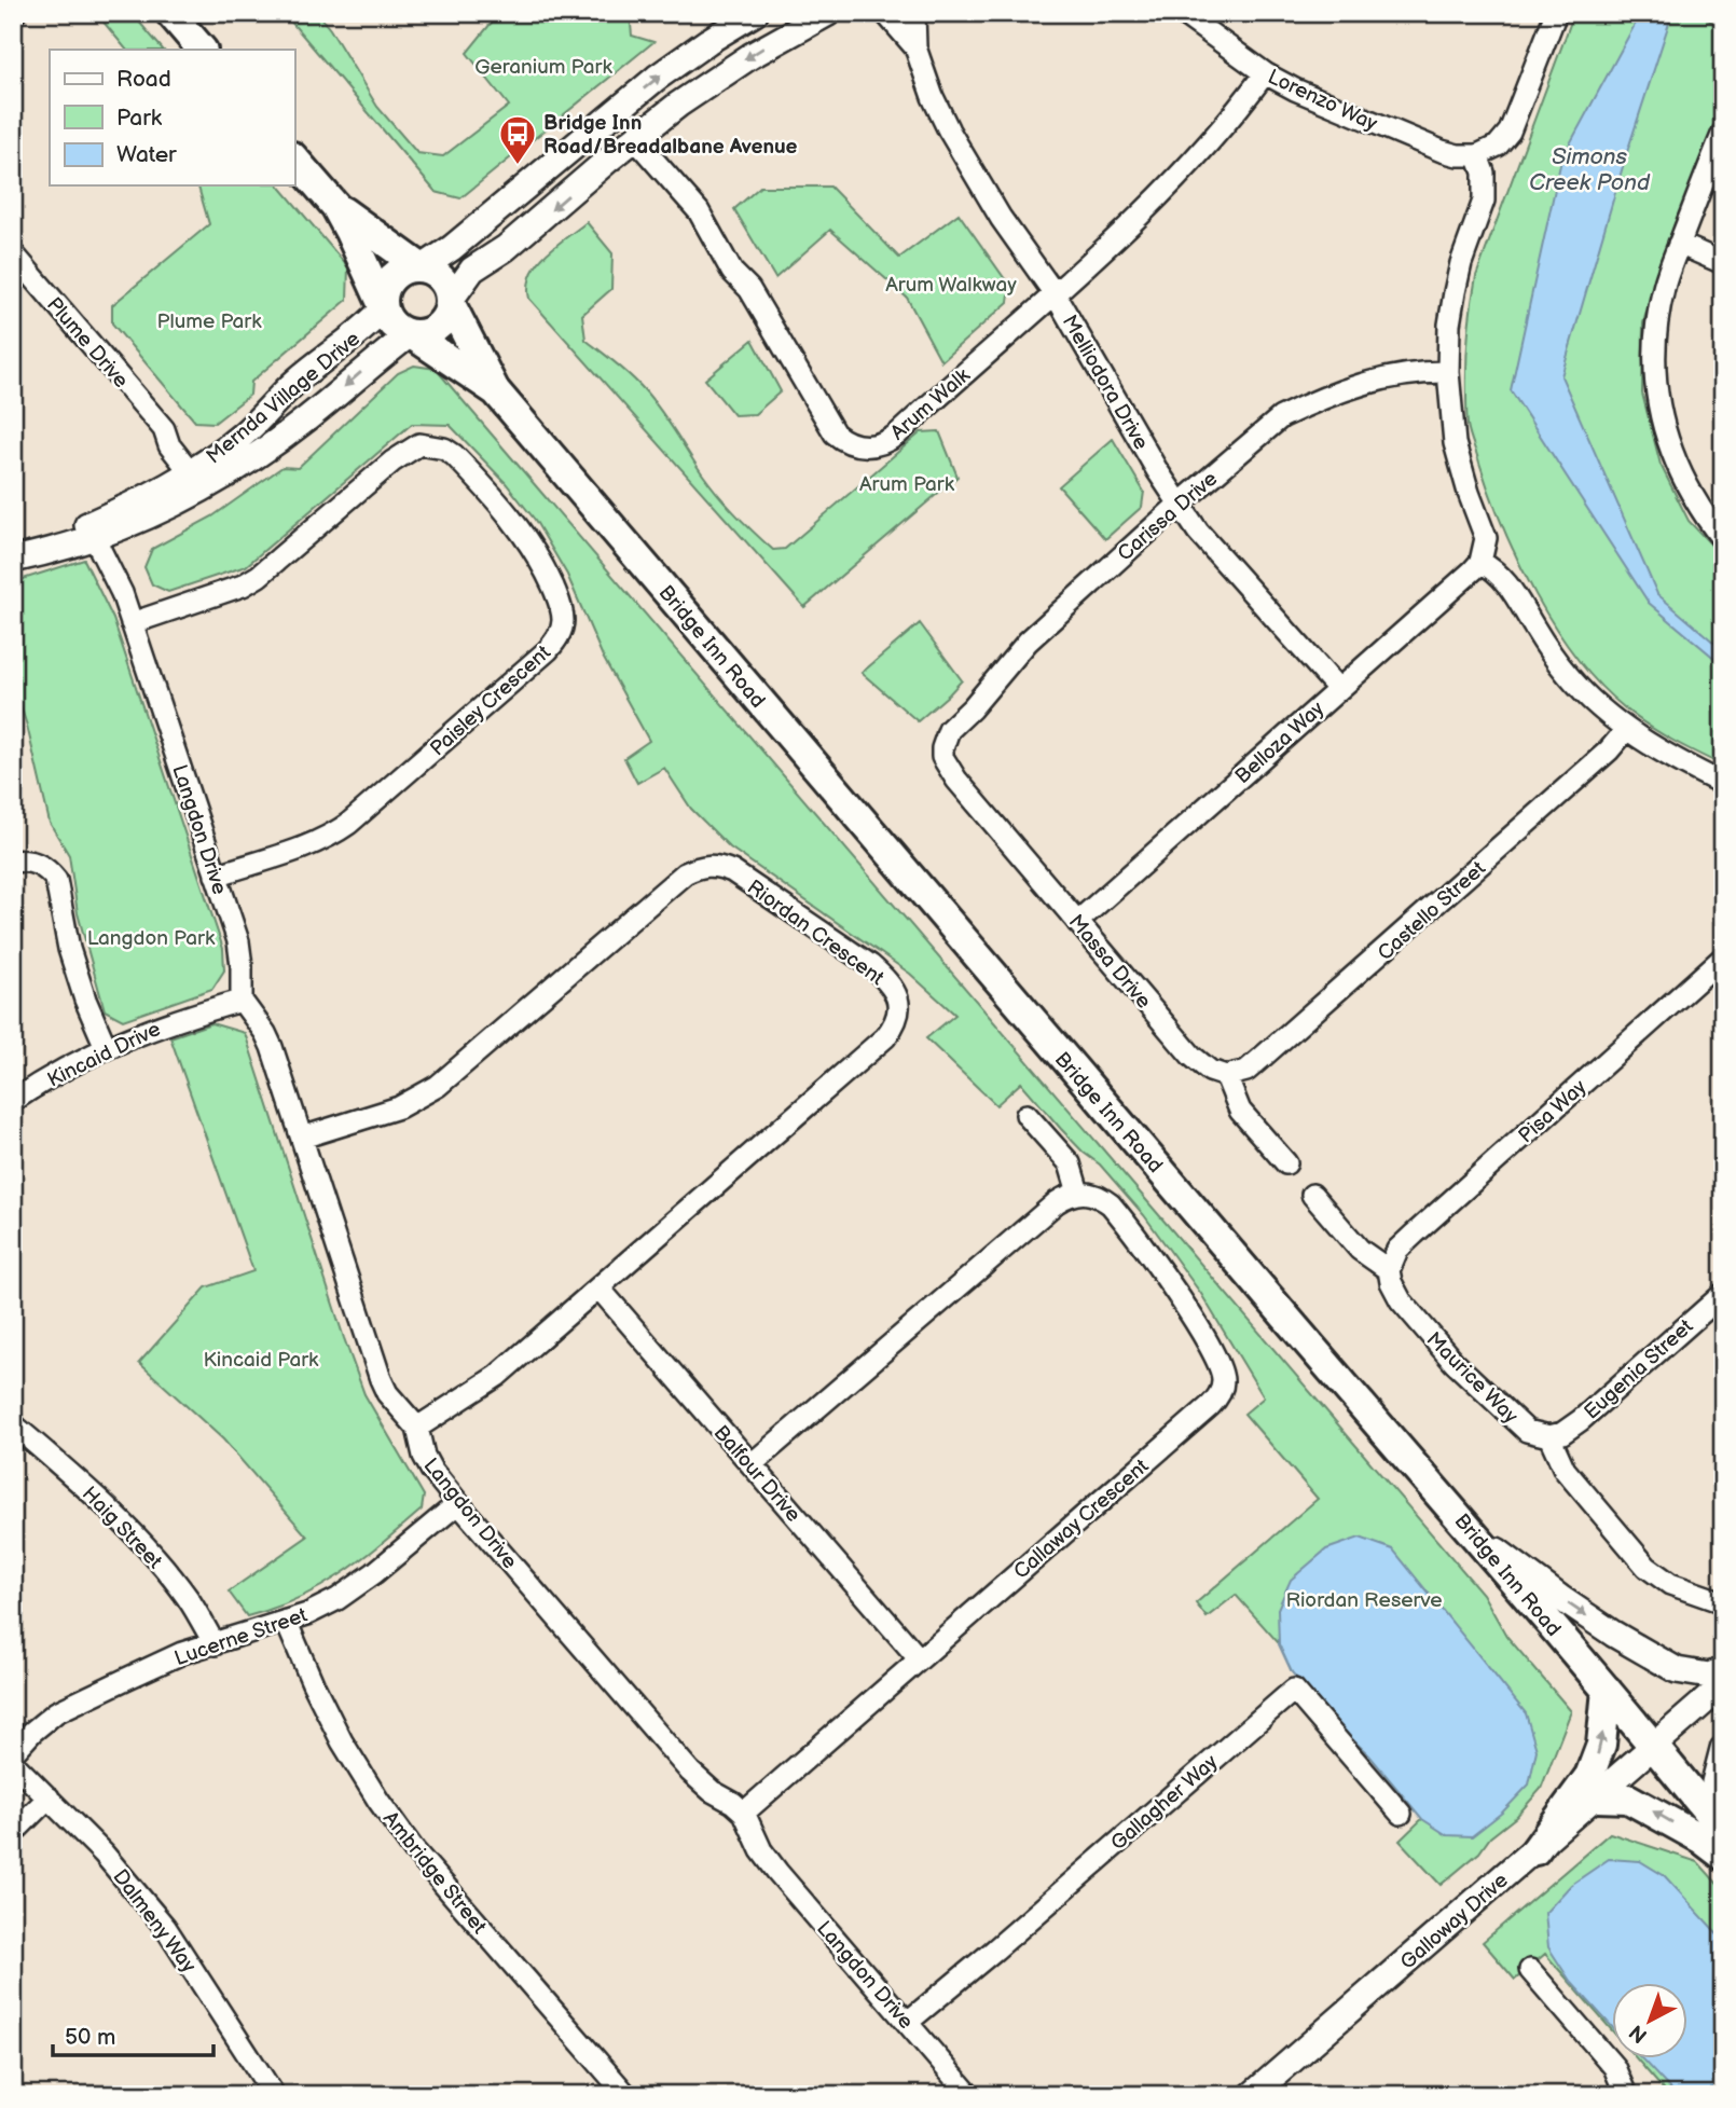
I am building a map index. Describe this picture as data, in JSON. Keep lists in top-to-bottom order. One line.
{"streets":{"main road":["Bridge Inn Road"],"street":["Lorenzo Way","Plume Drive","Melliodora Drive","Mernda Village Drive","Arum Walk","Carissa Drive","Paisley Crescent","Belloza Way","Langdon Drive","Castello Street","Riordan Crescent","Massa Drive","Kincaid Drive","Pisa Way","Eugenia Street","Maurice Way","Balfour Drive","Callaway Crescent","Haig Street","Lucerne Street","Gallagher Way","Ambridge Street","Dalmeny Way","Galloway Drive"]},"crossings":[["Lorenzo Way","Arum Walk"],["Plume Drive","Mernda Village Drive"],["Melliodora Drive","Arum Walk"],["Melliodora Drive","Carissa Drive"],["Melliodora Drive","Belloza Way"],["Mernda Village Drive","Bridge Inn Road"],["Mernda Village Drive","Langdon Drive"],["Carissa Drive","Massa Drive"],["Bridge Inn Road","Galloway Drive"],["Paisley Crescent","Langdon Drive"],["Belloza Way","Massa Drive"],["Langdon Drive","Riordan Crescent"],["Langdon Drive","Kincaid Drive"],["Langdon Drive","Callaway Crescent"],["Langdon Drive","Lucerne Street"],["Langdon Drive","Gallagher Way"],["Castello Street","Massa Drive"],["Riordan Crescent","Balfour Drive"],["Pisa Way","Maurice Way"],["Eugenia Street","Maurice Way"],["Balfour Drive","Callaway Crescent"],["Haig Street","Lucerne Street"],["Lucerne Street","Ambridge Street"]],"water":["Simons Creek Pond"],"parks":["Geranium Park","Arum Walkway","Plume Park","Arum Park","Langdon Park","Kincaid Park","Riordan Reserve"],"places":{"bus stop":["Bridge Inn Road/Breadalbane Avenue"]},"legend":["Road","Park","Water"],"scale_bar":"50 m","north":"bottom left"}
